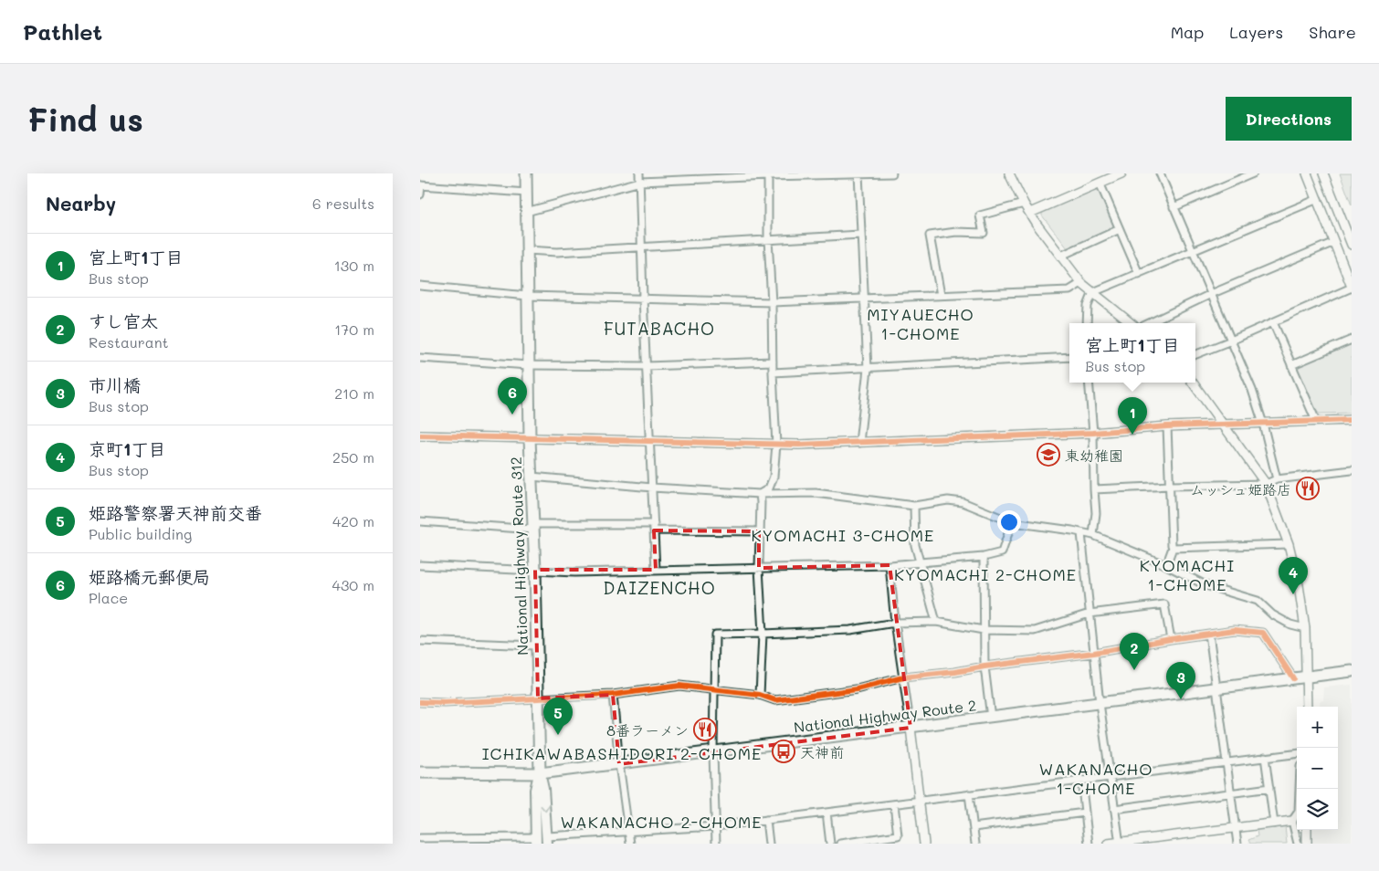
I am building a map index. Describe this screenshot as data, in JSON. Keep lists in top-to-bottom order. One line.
{"streets":{"highway":["National Highway Route 312","National Highway Route 2"]},"crossings":[["National Highway Route 312","National Highway Route 2"]],"districts":["MIYAUECHO 1-CHOME","FUTABACHO","KYOMACHI 3-CHOME","KYOMACHI 1-CHOME","KYOMACHI 2-CHOME","DAIZENCHO","ICHIKAWABASHIDORI 2-CHOME","WAKANACHO 1-CHOME","WAKANACHO 2-CHOME"],"places":{"school or university":["東幼稚園"],"restaurant":["ムッシュ姫路店","8番ラーメン"],"bus stop":["天神前"]},"page":{"header":"Pathlet","nav":["Map","Layers","Share"],"buttons":"Directions","title":"Find us","heading":["Nearby","6 results"],"list":[{"mark":"1","name":"宮上町1丁目","note":"Bus stop","value":"130 m"},{"mark":"2","name":"すし官太","note":"Restaurant","value":"170 m"},{"mark":"3","name":"市川橋","note":"Bus stop","value":"210 m"},{"mark":"4","name":"京町1丁目","note":"Bus stop","value":"250 m"},{"mark":"5","name":"姫路警察署天神前交番","note":"Public building","value":"420 m"},{"mark":"6","name":"姫路橋元郵便局","note":"Place","value":"430 m"}],"popup":["宮上町1丁目","Bus stop"],"pins":["6","1","4","2","3","5"],"map_buttons":["+","−"]}}
